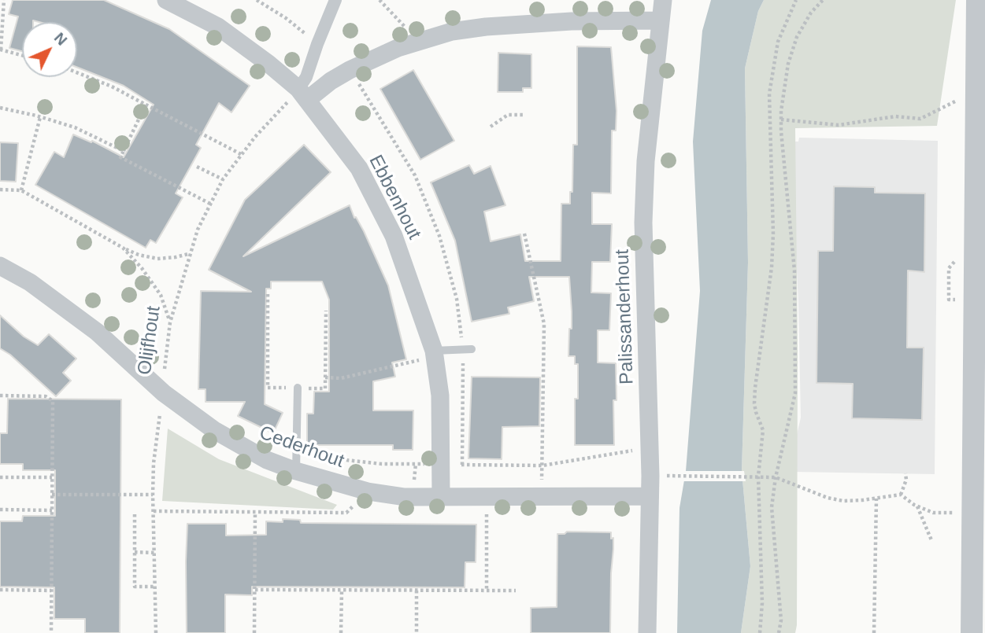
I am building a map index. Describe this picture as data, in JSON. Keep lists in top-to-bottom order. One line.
{"streets":{"street":["Ebbenhout","Palissanderhout","Cederhout"],"path":["Olijfhout"]},"crossings":[["Ebbenhout","Olijfhout"],["Ebbenhout","Cederhout"],["Palissanderhout","Cederhout"],["Olijfhout","Cederhout"]],"north":"top right"}
